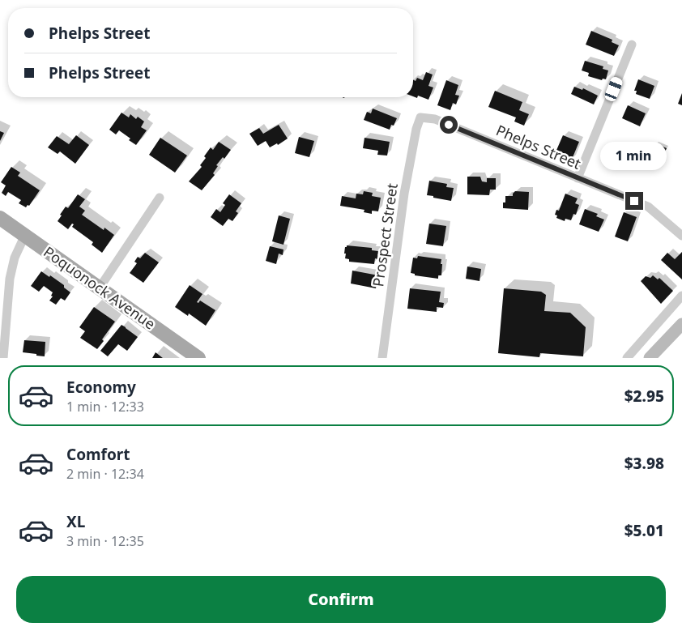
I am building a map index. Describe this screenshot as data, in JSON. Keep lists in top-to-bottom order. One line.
{"streets":{"main road":["Poquonock Avenue"],"street":["Phelps Street","Prospect Street"]},"crossings":[["Phelps Street","Prospect Street"]],"page":{"banner":["Phelps Street","Phelps Street"],"bubble":"1 min","list":[{"name":"Economy","note":"1 min · 12:33","value":"$2.95"},{"name":"Comfort","note":"2 min · 12:34","value":"$3.98"},{"name":"XL","note":"3 min · 12:35","value":"$5.01"}],"buttons":"Confirm"}}
